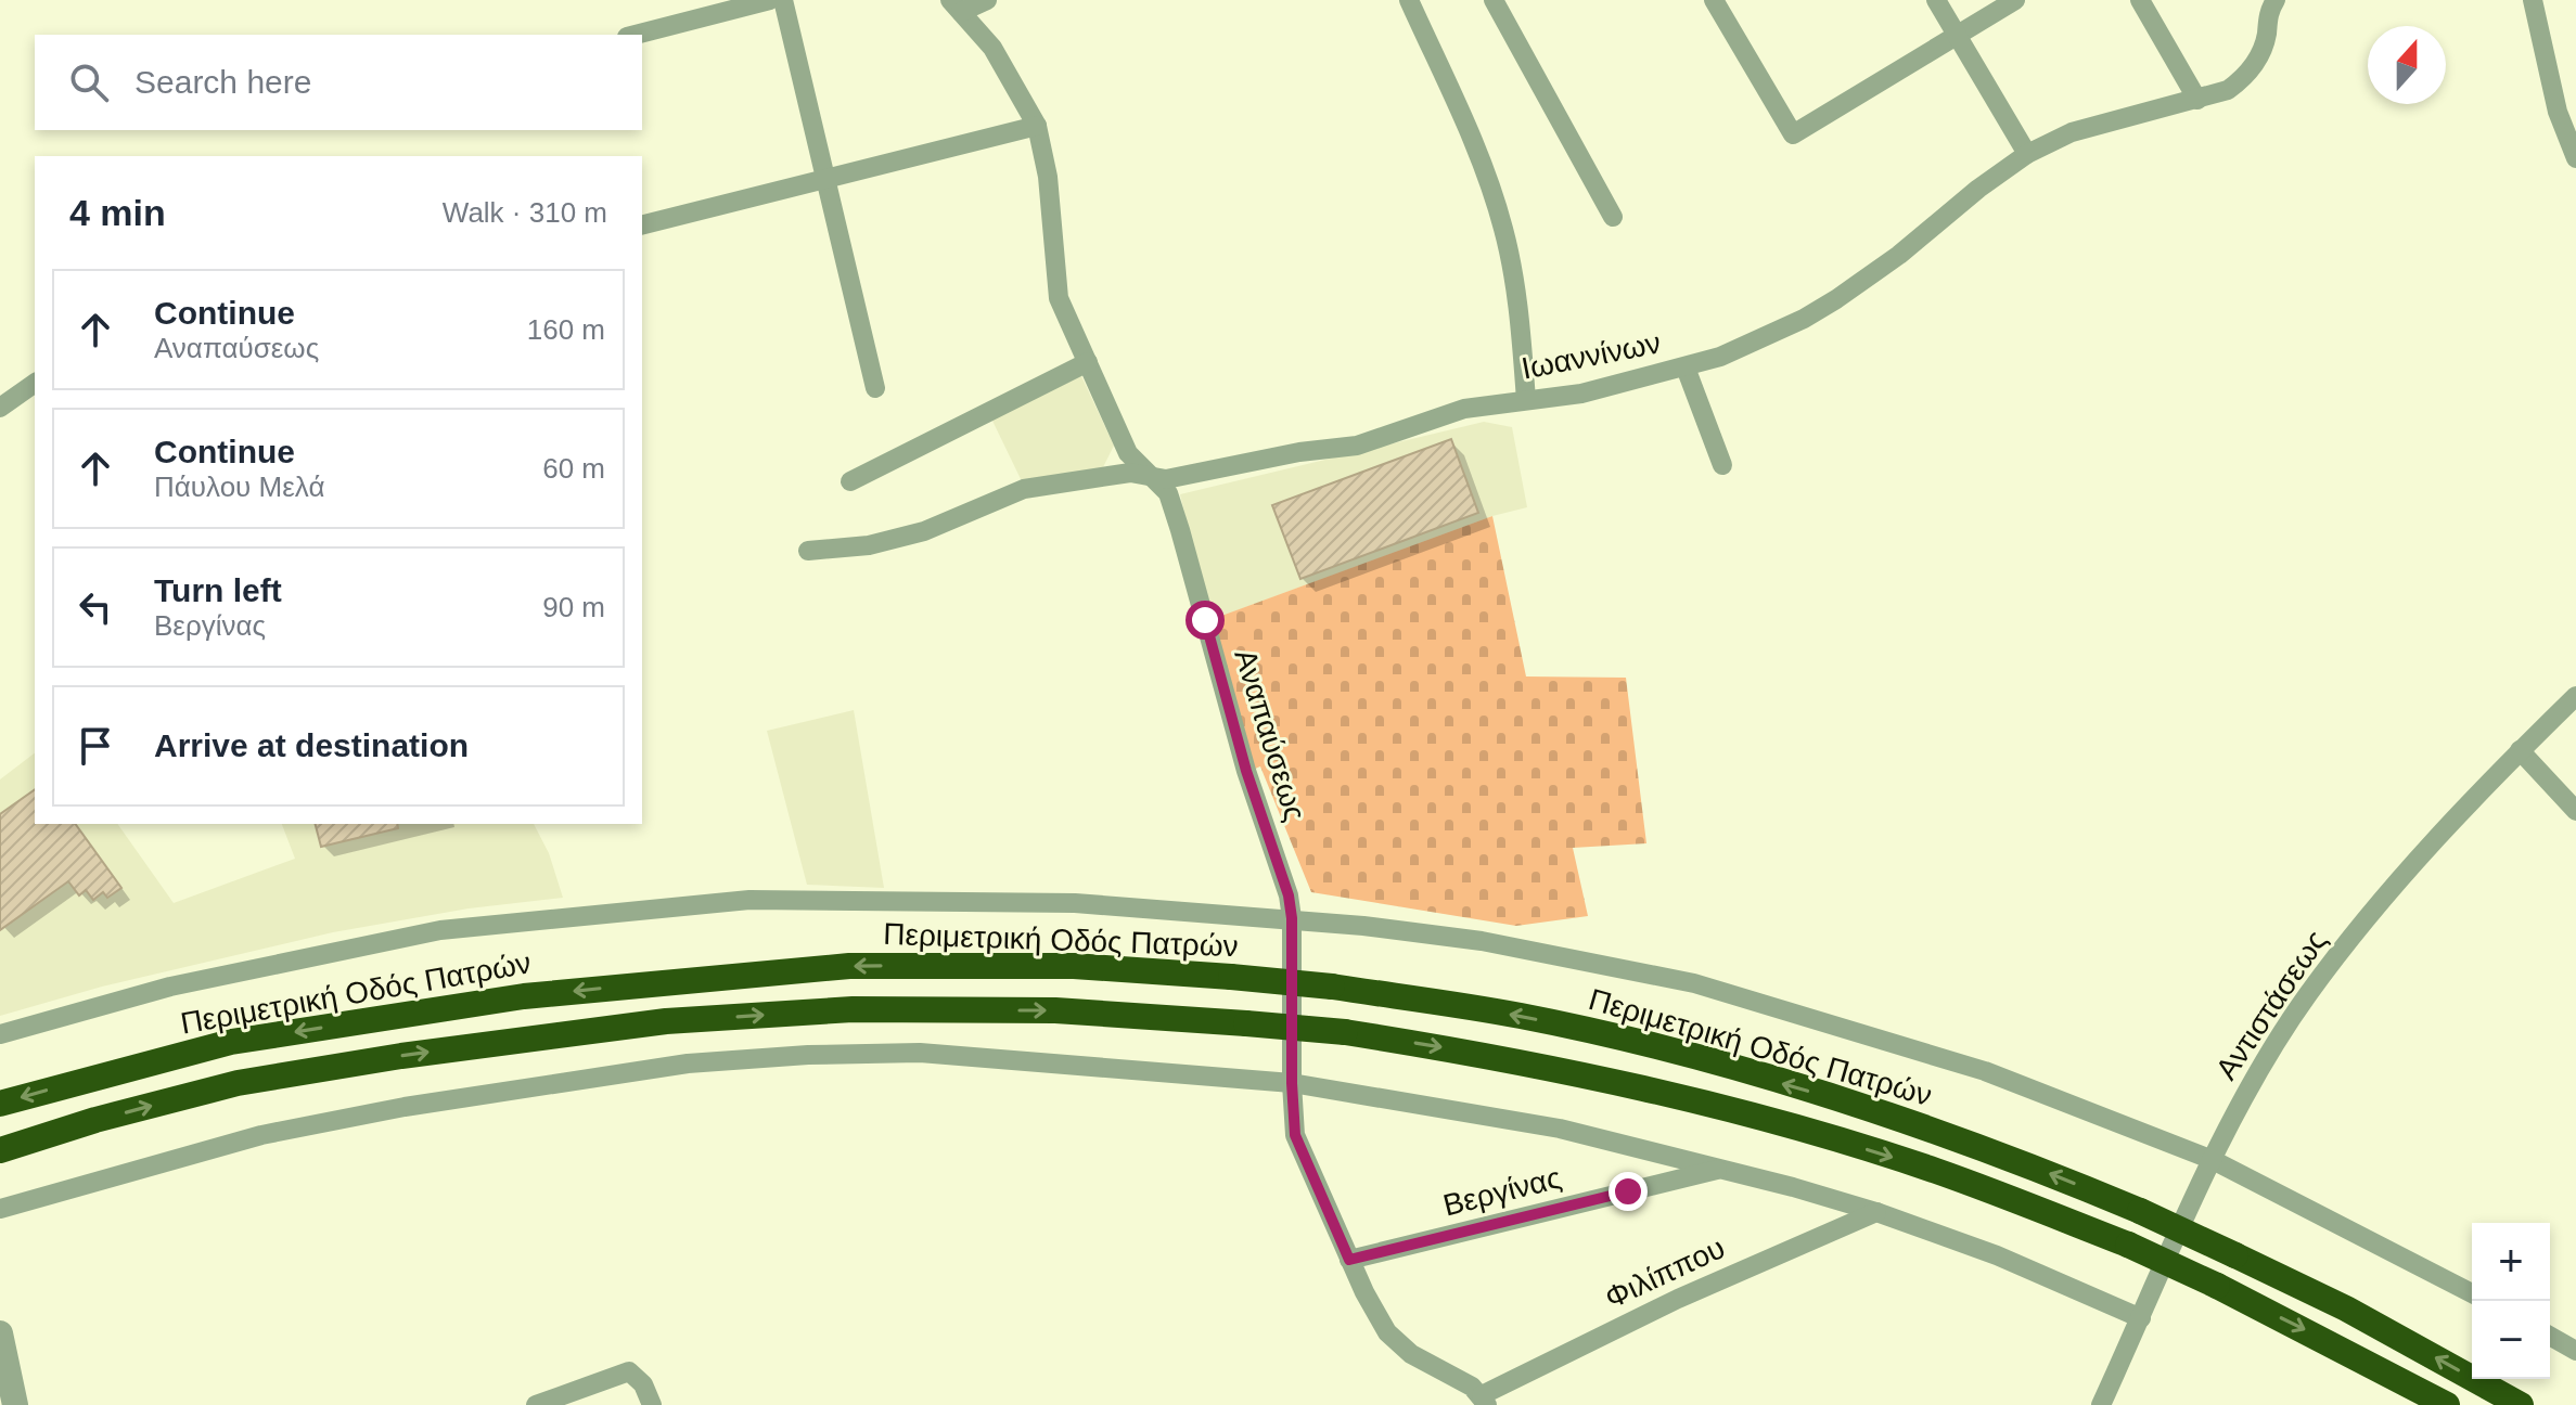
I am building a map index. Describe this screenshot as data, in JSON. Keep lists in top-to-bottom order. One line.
{"streets":{"highway":["Περιμετρική Οδός Πατρών"],"street":["Ιωαννίνων","Αναπαύσεως","Αντιστάσεως","Βεργίνας","Φιλίππου"]},"crossings":[["Ιωαννίνων","Αναπαύσεως"],["Αναπαύσεως","Βεργίνας"],["Αναπαύσεως","Φιλίππου"]],"north":"top","page":{"search":"Search here","heading":["4 min","Walk · 310 m"],"list":[["Continue","Αναπαύσεως","160 m"],["Continue","Πάυλου Μελά","60 m"],["Turn left","Βεργίνας","90 m"],"Arrive at destination"],"map_buttons":["+","−"]}}
